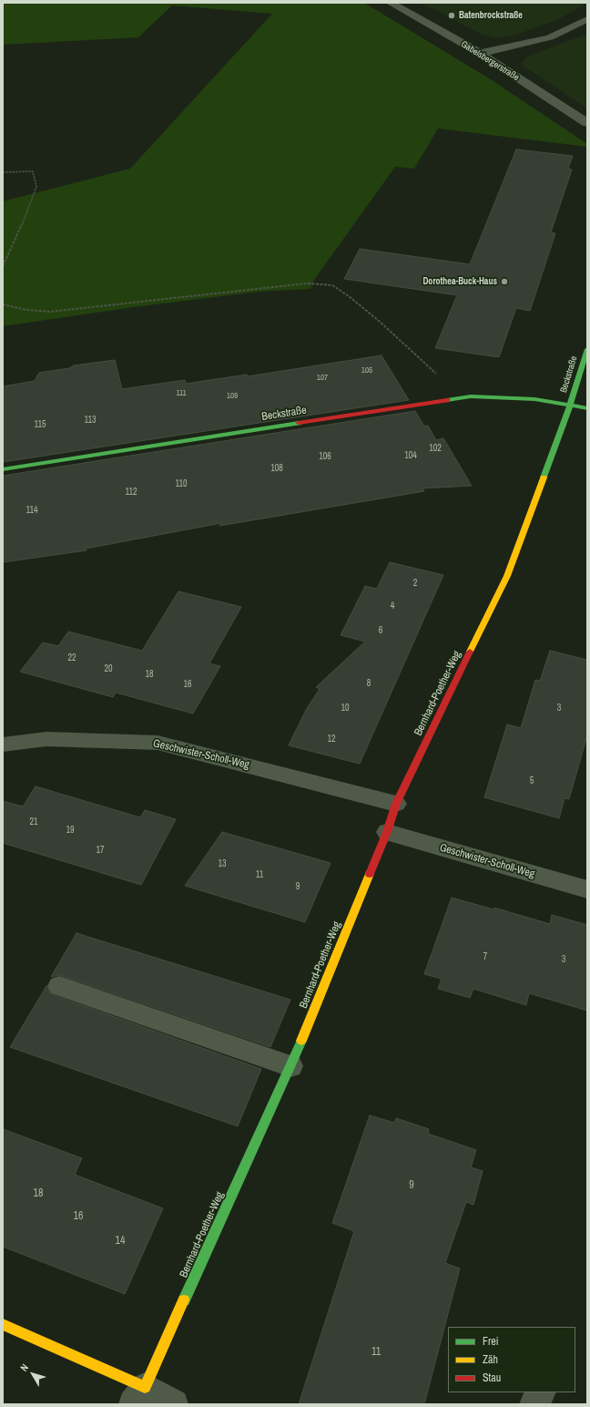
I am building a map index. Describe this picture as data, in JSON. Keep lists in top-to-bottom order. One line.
{"streets":{"street":["Gabelsbergerstraße","Beckstraße","Bernhard-Poether-Weg","Geschwister-Scholl-Weg"]},"crossings":[["Beckstraße","Bernhard-Poether-Weg"],["Bernhard-Poether-Weg","Geschwister-Scholl-Weg"]],"places":["Batenbrockstraße","Dorothea-Buck-Haus"],"house_numbers":["105","107","111","109","113","115","102","104","106","108","110","112","114","2","4","6","22","20","18","8","16","10","3","12","5","21","19","17","13","11","9","7","3","9","18","16","14","11"],"legend":["Frei","Zäh","Stau"],"north":"top left"}
